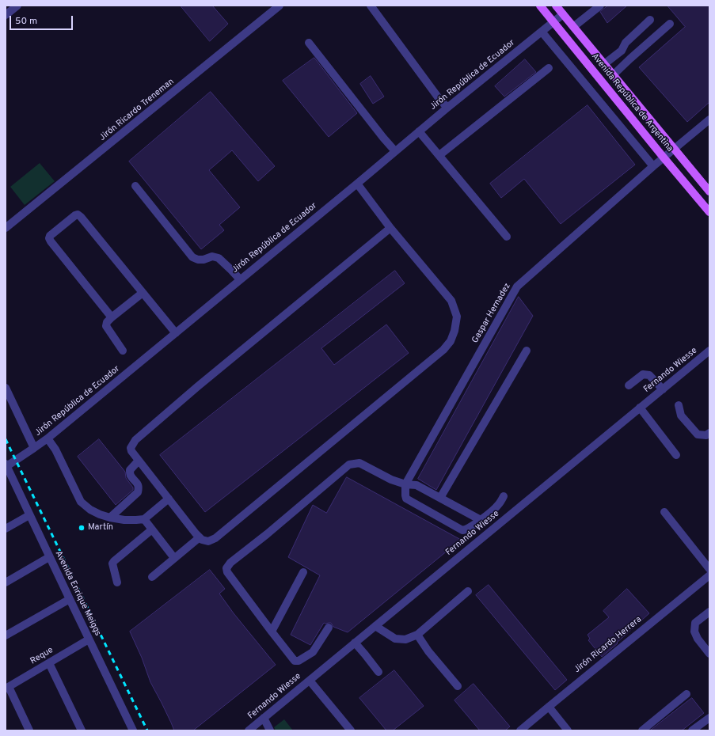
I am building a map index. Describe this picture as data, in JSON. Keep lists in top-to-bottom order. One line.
{"streets":{"main road":["Avenida República de Argentina"],"street":["Jirón República de Ecuador","Jirón Ricardo Treneman","Gaspar Hernadez","Fernando Wiesse","Avenida Enrique Meiggs","Jirón Ricardo Herrera","Reque"]},"crossings":[["Jirón República de Ecuador","Avenida República de Argentina"],["Jirón República de Ecuador","Avenida Enrique Meiggs"],["Avenida República de Argentina","Gaspar Hernadez"],["Avenida Enrique Meiggs","Reque"]],"places":["Martín"],"scale_bar":"50 m"}
